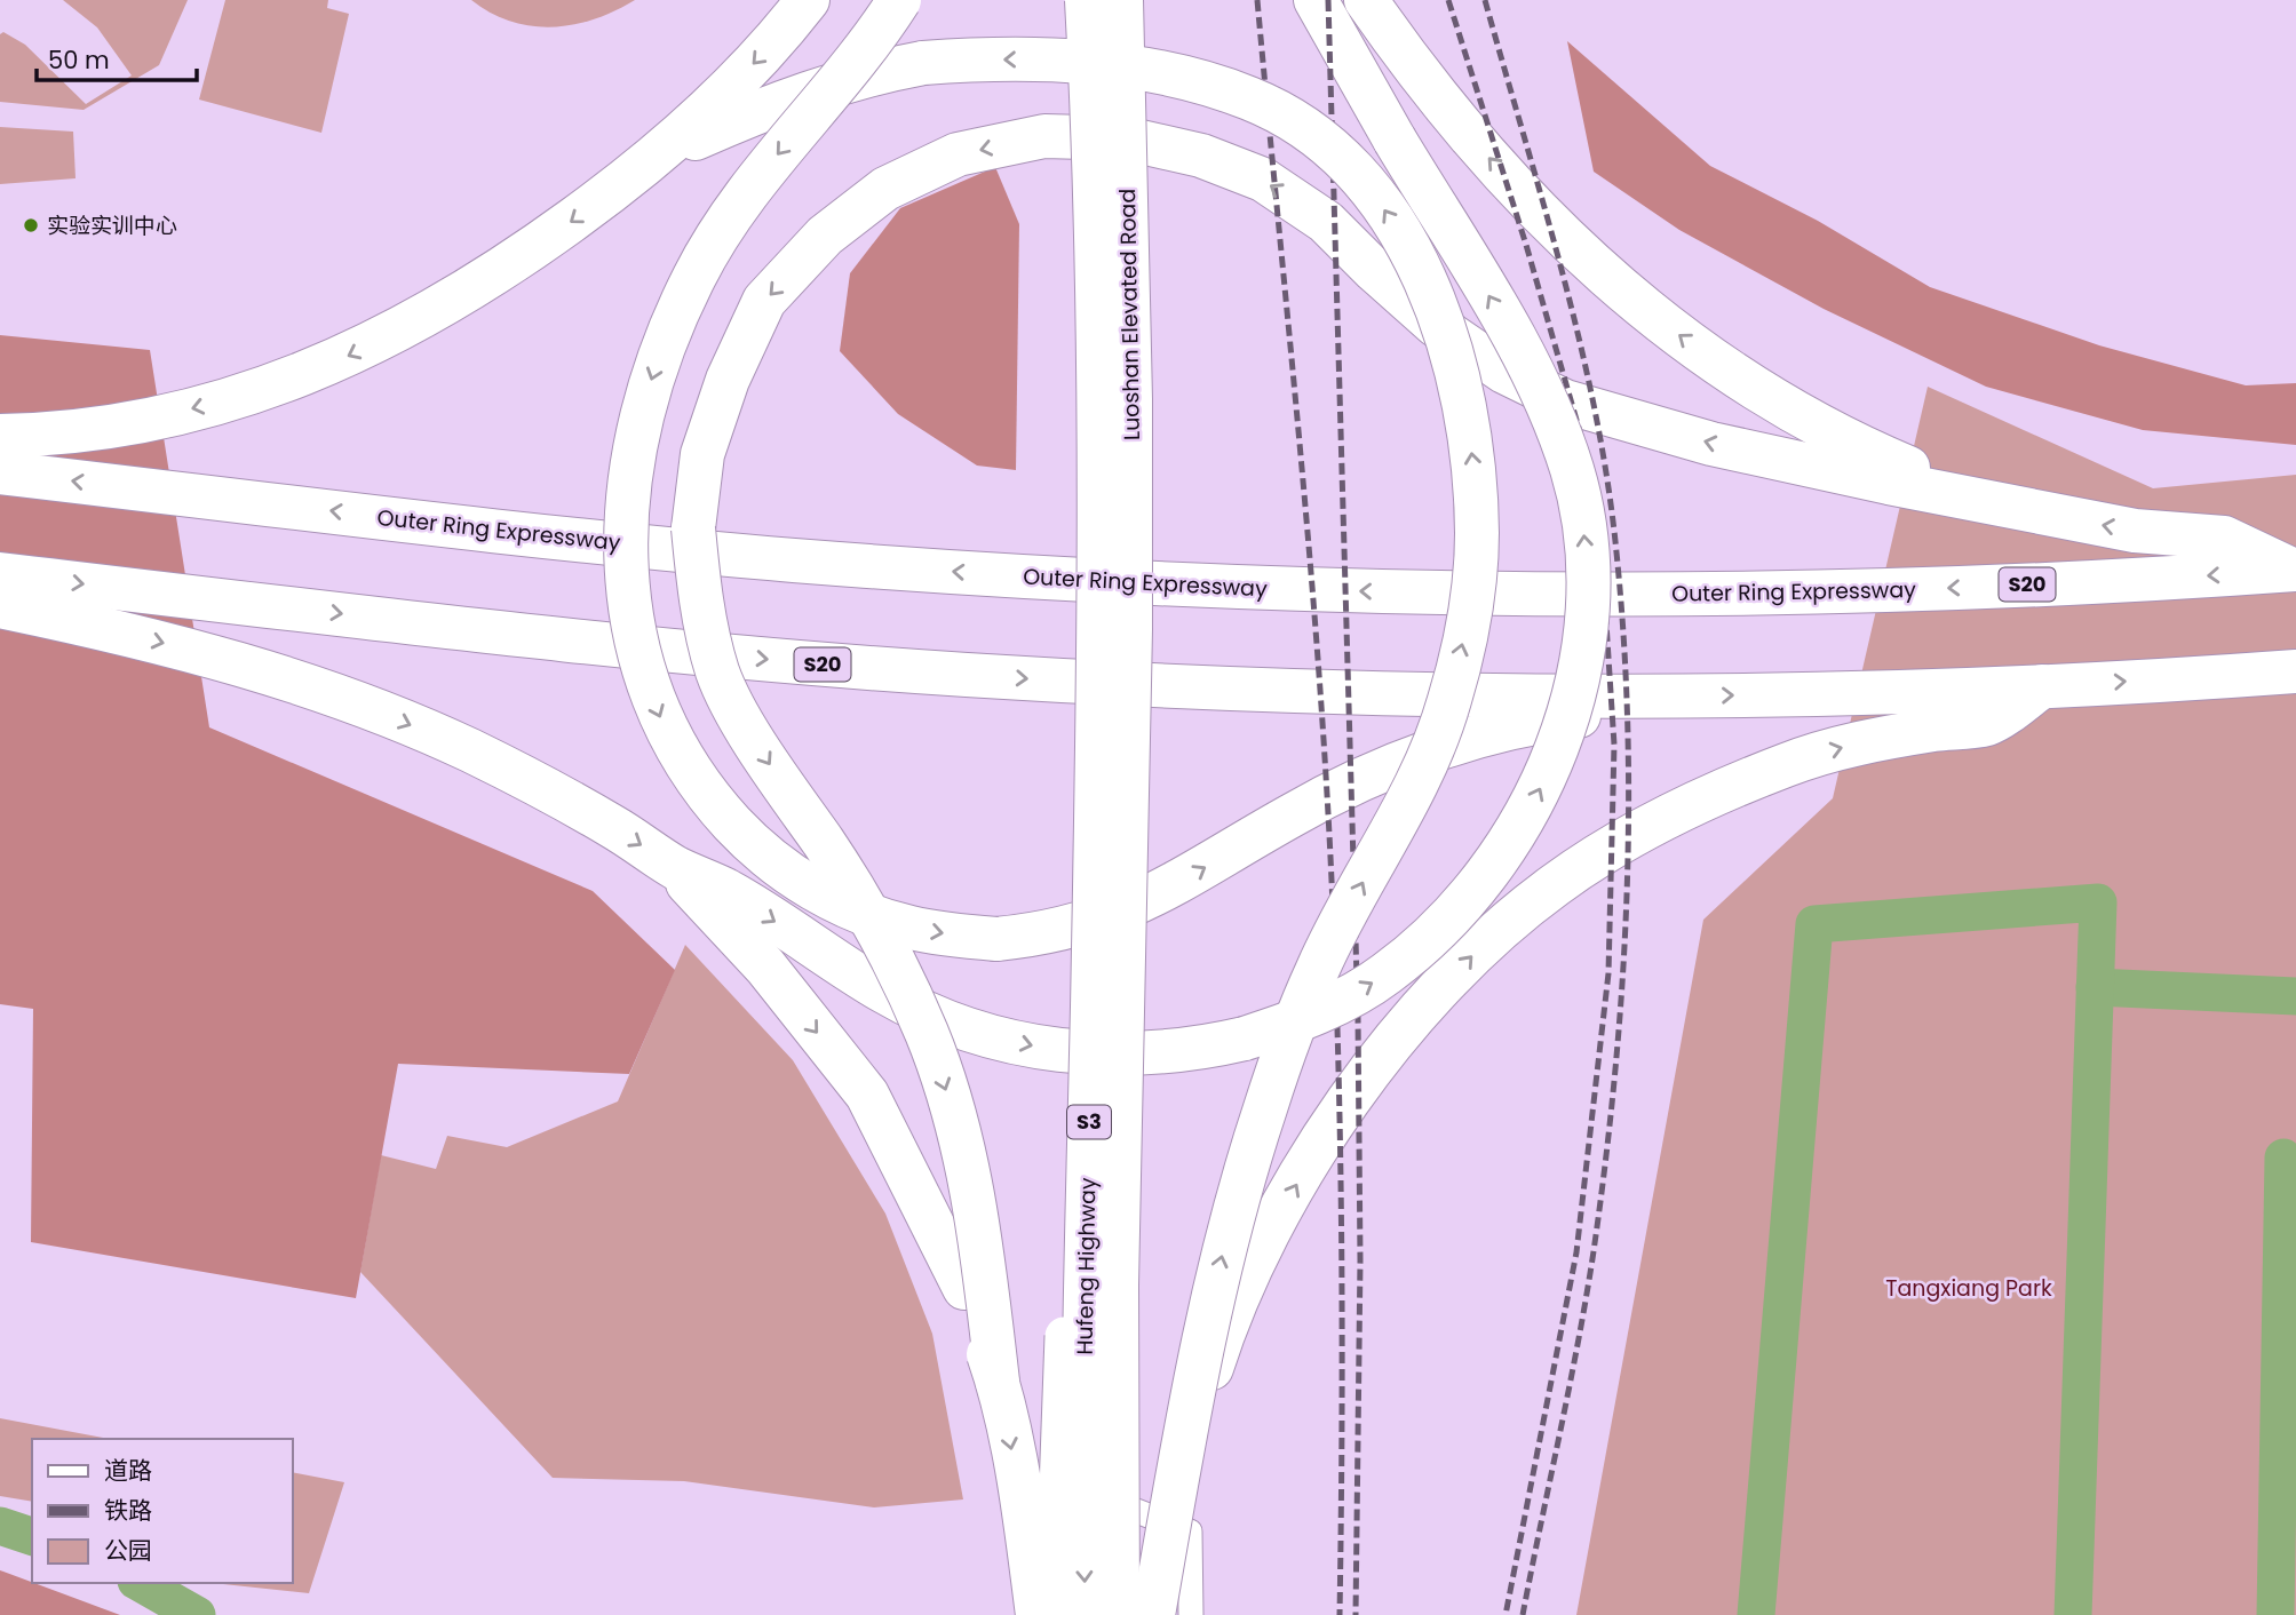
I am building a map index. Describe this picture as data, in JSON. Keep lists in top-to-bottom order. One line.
{"streets":{"highway":["Luoshan Elevated Road","Outer Ring Expressway","S20","S3","Hufeng Highway"]},"crossings":[["Luoshan Elevated Road","Hufeng Highway"]],"parks":["Tangxiang Park"],"places":["实验实训中心"],"legend":["道路","铁路","公园"],"scale_bar":"50 m"}
